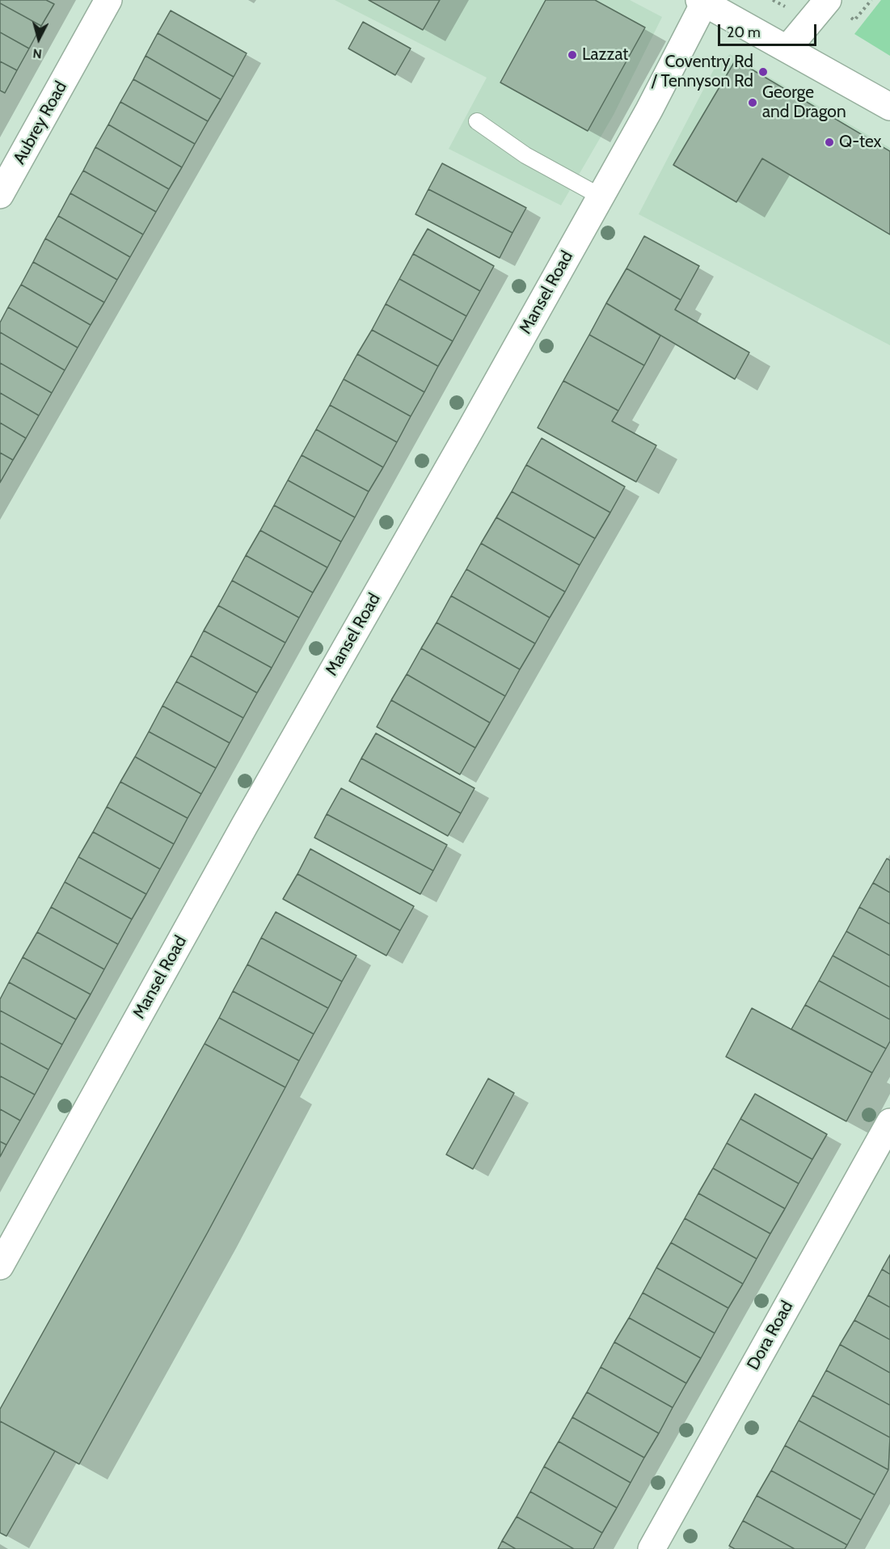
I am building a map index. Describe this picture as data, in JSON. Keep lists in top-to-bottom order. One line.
{"streets":{"street":["Aubrey Road","Mansel Road","Dora Road"]},"places":["Lazzat","Coventry Rd / Tennyson Rd","George and Dragon","Q-tex"],"scale_bar":"20 m","north":"bottom"}
